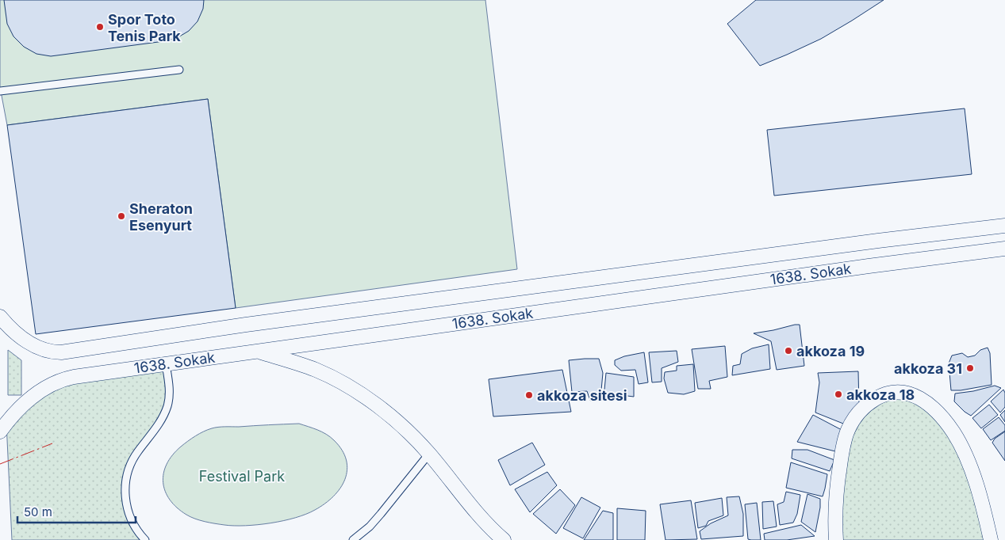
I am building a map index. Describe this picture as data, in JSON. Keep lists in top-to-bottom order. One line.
{"streets":{"street":["1638. Sokak"]},"parks":["Festival Park"],"places":["Spor Toto Tenis Park","Sheraton Esenyurt","akkoza 19","akkoza 31","akkoza 18","akkoza sitesi"],"scale_bar":"50 m"}
